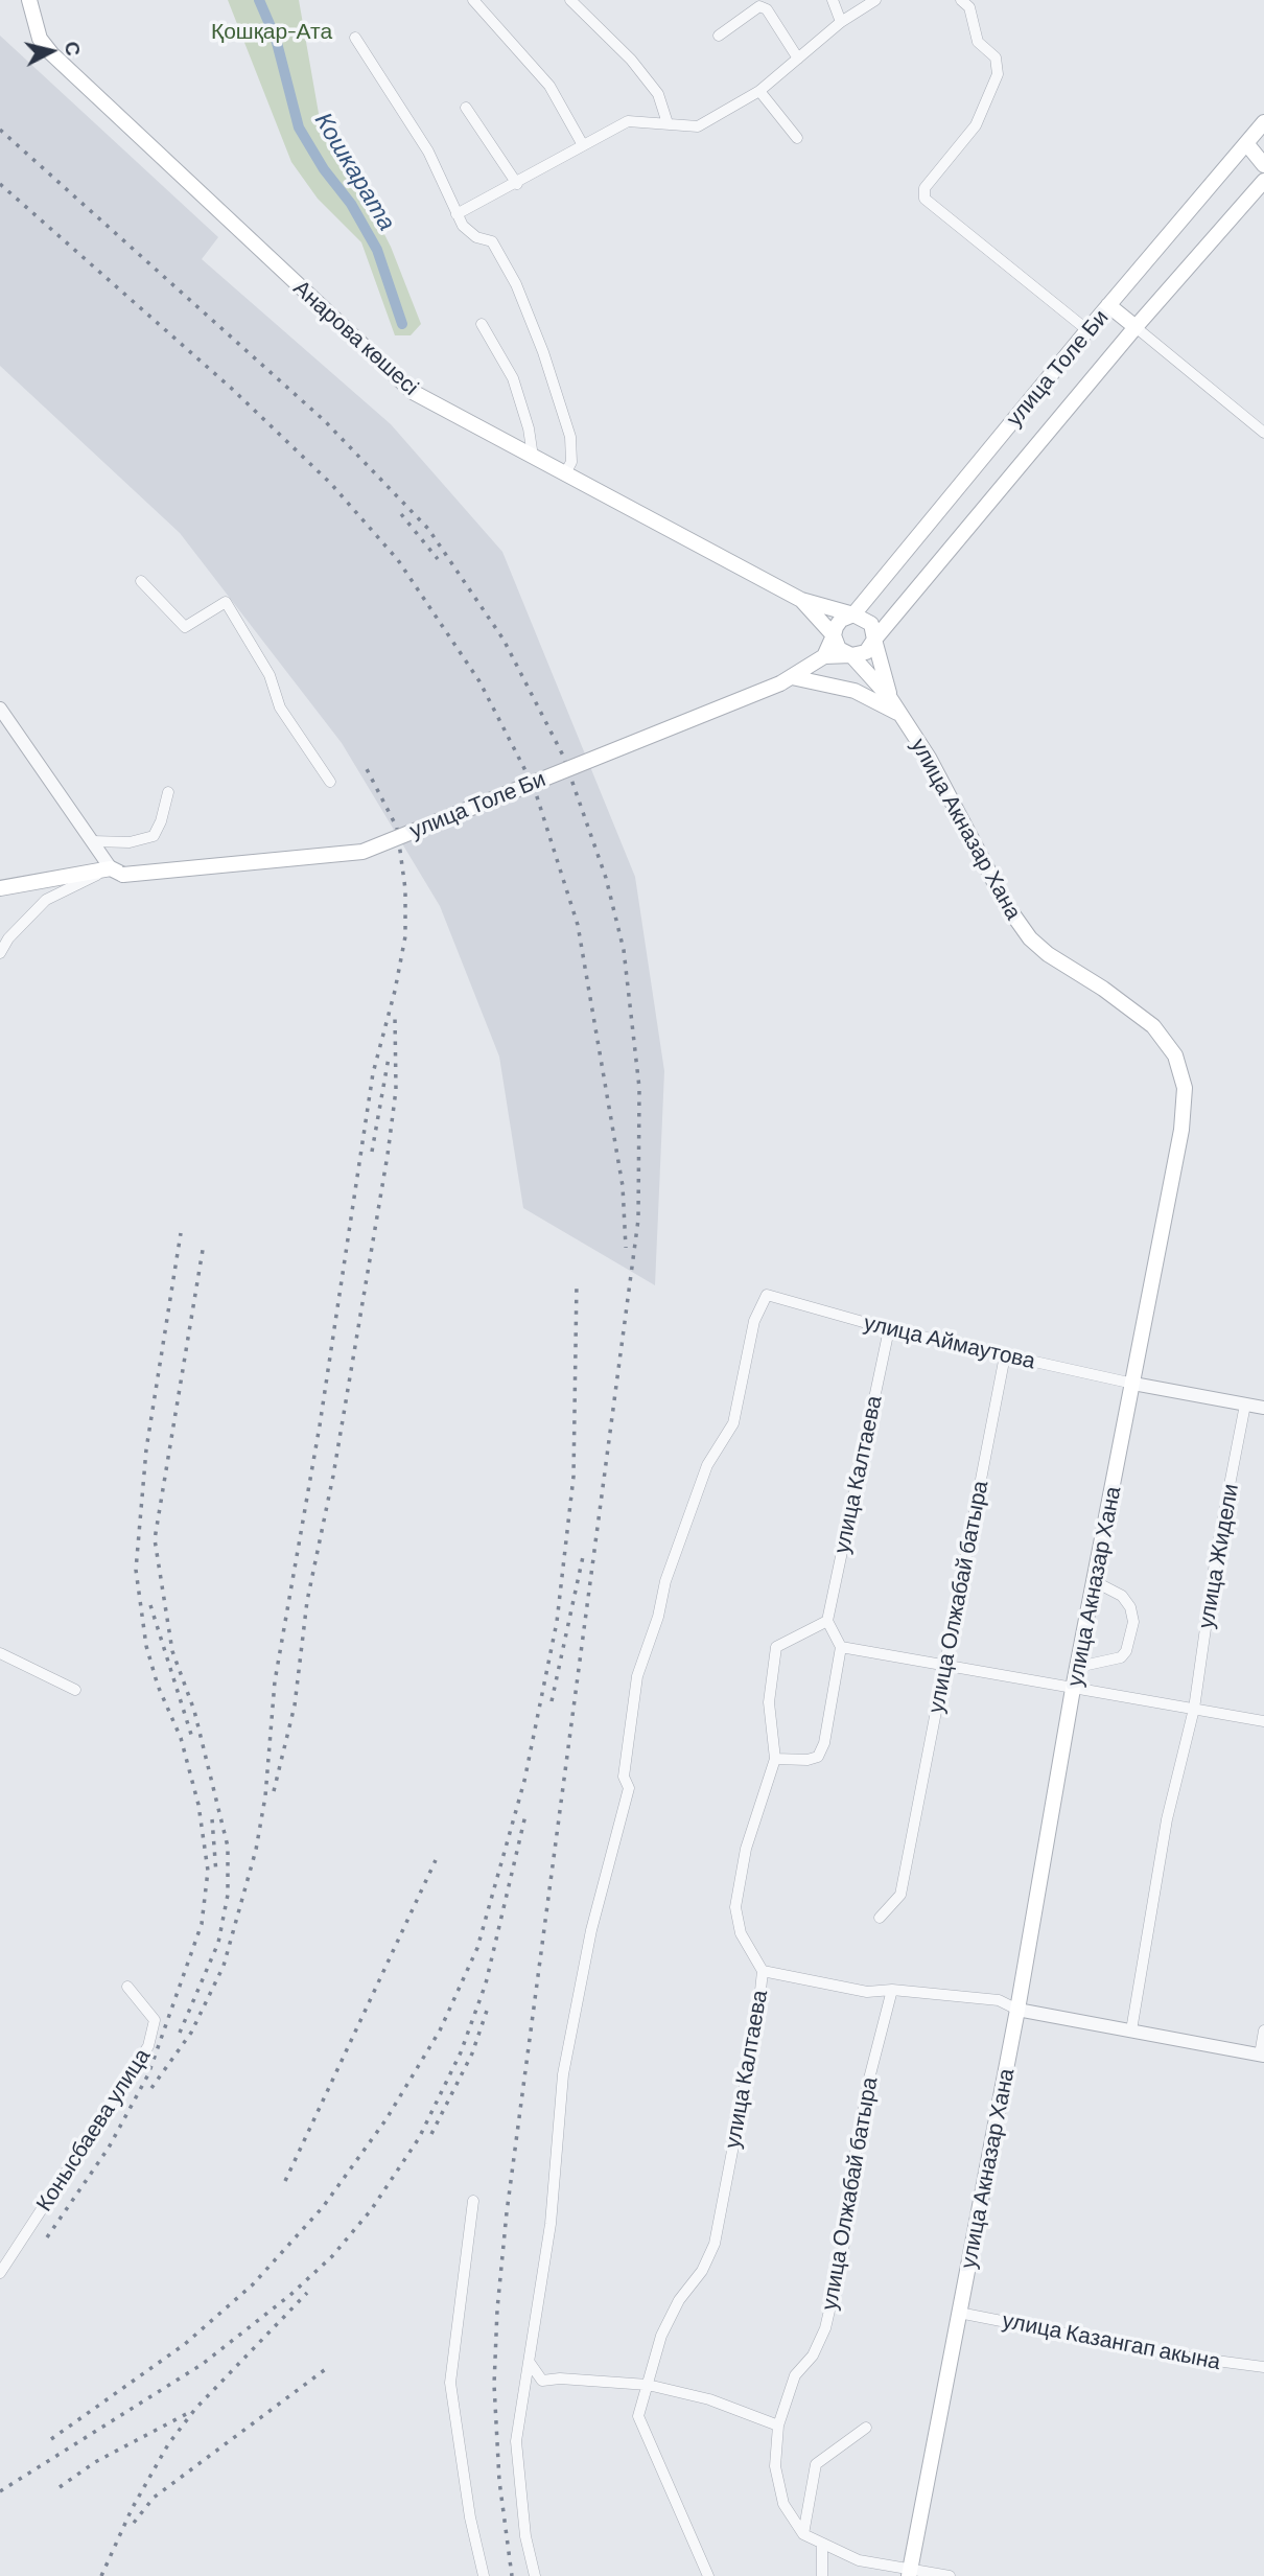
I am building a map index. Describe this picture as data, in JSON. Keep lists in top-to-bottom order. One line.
{"streets":{"main road":["Анарова көшесі","улица Толе Би","улица Акназар Хана"],"street":["улица Аймаутова","улица Калтаева","улица Жидели","улица Олжабай батыра","Конысбаева улица","улица Казангап акына"]},"crossings":[["улица Толе Би","улица Акназар Хана"],["улица Акназар Хана","улица Аймаутова"],["улица Акназар Хана","улица Олжабай батыра"],["улица Акназар Хана","улица Казангап акына"],["улица Аймаутова","улица Калтаева"],["улица Аймаутова","улица Олжабай батыра"]],"water":["Кошкарата"],"parks":["Қошқар-Ата"],"north":"right"}
